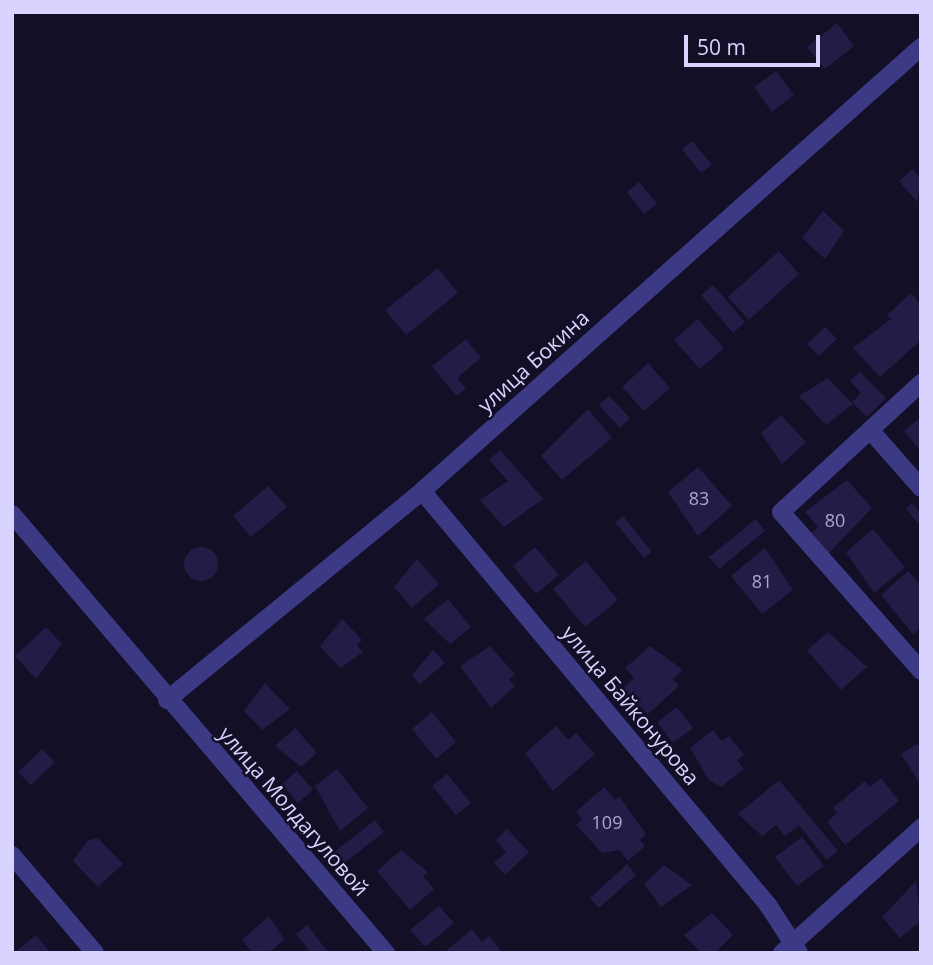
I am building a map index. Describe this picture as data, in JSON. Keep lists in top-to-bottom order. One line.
{"streets":{"street":["улица Бокина","улица Байконурова","улица Молдагуловой"]},"crossings":[["улица Бокина","улица Байконурова"],["улица Бокина","улица Молдагуловой"]],"house_numbers":["83","80","81","109"],"scale_bar":"50 m"}
